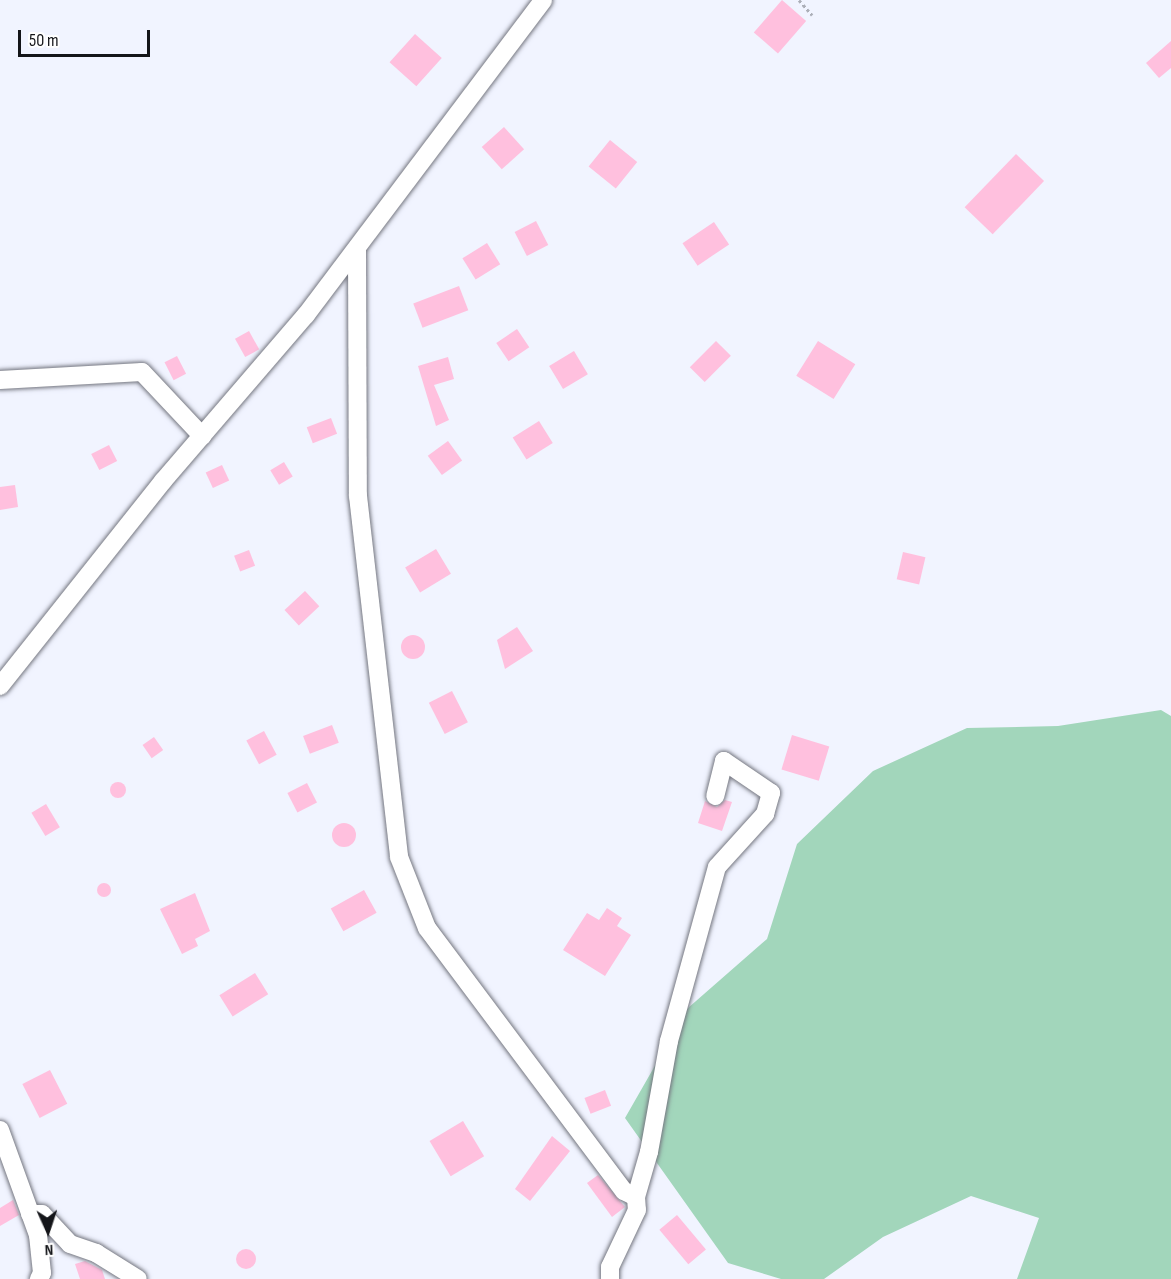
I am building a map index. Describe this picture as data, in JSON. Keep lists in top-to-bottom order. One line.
{"scale_bar":"50 m","north":"bottom"}
